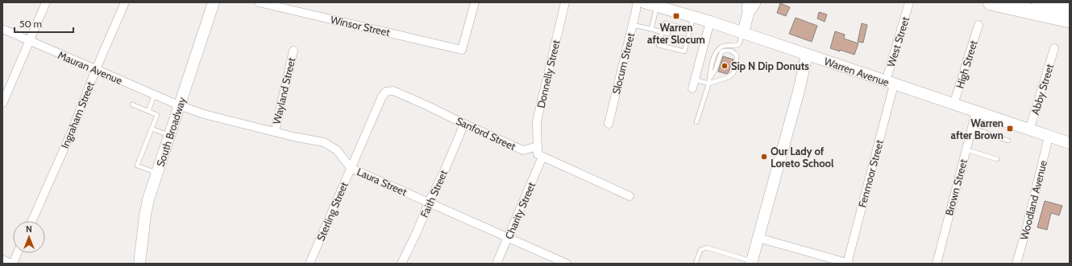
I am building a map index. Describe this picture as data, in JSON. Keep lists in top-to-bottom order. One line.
{"streets":{"main road":["Warren Avenue","South Broadway"],"street":["Winsor Street","West Street","Slocum Street","High Street","Mauran Avenue","Donnelly Street","Abby Street","Wayland Street","Ingraham Street","Sanford Street","Fenmoor Street","Laura Street","Brown Street","Faith Street","Woodland Avenue","Charity Street","Sterling Street"]},"crossings":[["West Street","Warren Avenue"],["West Street","Fenmoor Street"],["High Street","Warren Avenue"],["Mauran Avenue","Ingraham Street"],["Mauran Avenue","South Broadway"],["Mauran Avenue","Laura Street"],["Warren Avenue","Abby Street"],["Warren Avenue","Fenmoor Street"],["Warren Avenue","Brown Street"],["Warren Avenue","Woodland Avenue"],["Donnelly Street","Sanford Street"],["Wayland Street","Laura Street"],["South Broadway","Laura Street"],["Sanford Street","Faith Street"],["Sanford Street","Sterling Street"],["Laura Street","Faith Street"],["Laura Street","Charity Street"],["Laura Street","Sterling Street"]],"places":{"transit":["Warren after Slocum","Warren after Brown"],"other":["Sip N Dip Donuts","Our Lady of Loreto School"]},"scale_bar":"50 m","north":"top"}
